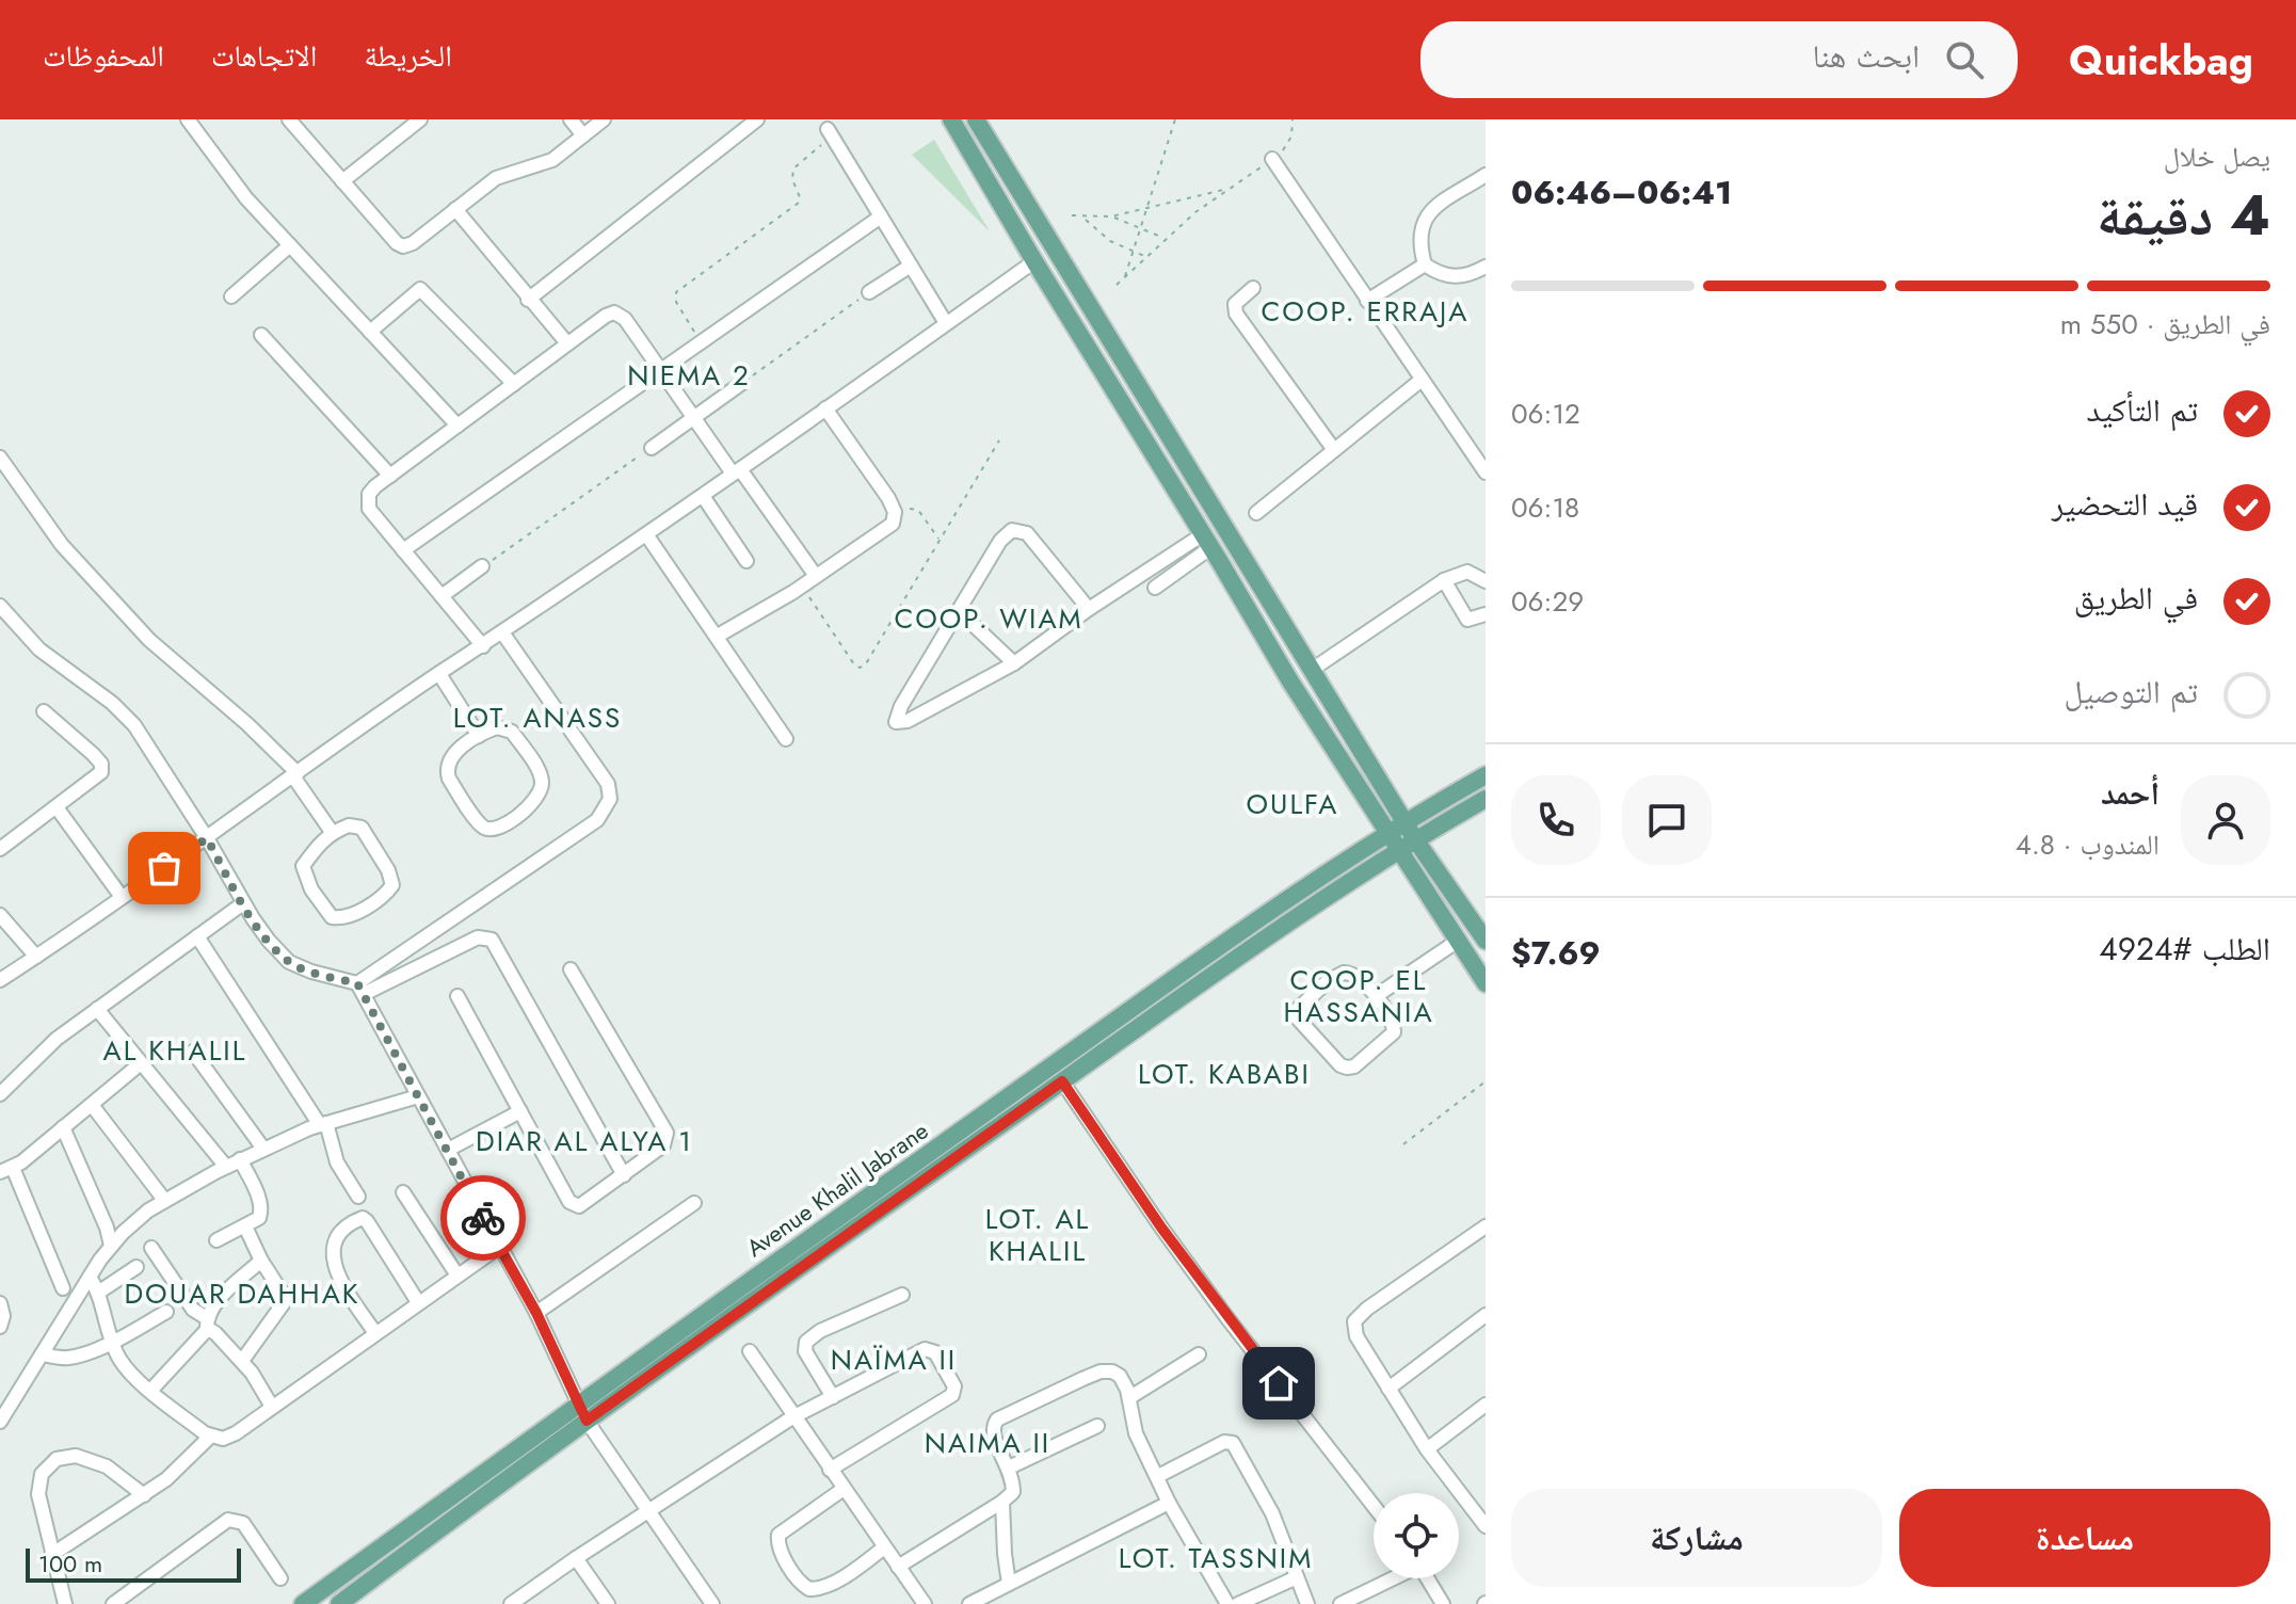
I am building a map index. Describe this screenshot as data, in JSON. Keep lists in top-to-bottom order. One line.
{"streets":{"main road":["Avenue Khalil Jabrane"]},"districts":["COOP. ERRAJA","NIEMA 2","COOP. WIAM","LOT. ANASS","OULFA","COOP. EL HASSANIA","AL KHALIL","LOT. KABABI","DIAR AL ALYA 1","LOT. AL KHALIL","DOUAR DAHHAK","NAÏMA II","NAIMA II","LOT. TASSNIM"],"scale_bar":"100 m","page":{"header":"Quickbag","search":"ابحث هنا","nav":["الخريطة","الاتجاهات","المحفوظات"],"heading":["4 دقيقة","يصل خلال","06:41–06:46"],"panel":["أحمد","المندوب · 4.8","الطلب #4924","$7.69"],"bar":"في الطريق · 550 m","list":[["تم التأكيد","06:12"],["قيد التحضير","06:18"],["في الطريق","06:29"],"تم التوصيل"],"buttons":["مساعدة","مشاركة"],"scale":"100 m"}}
